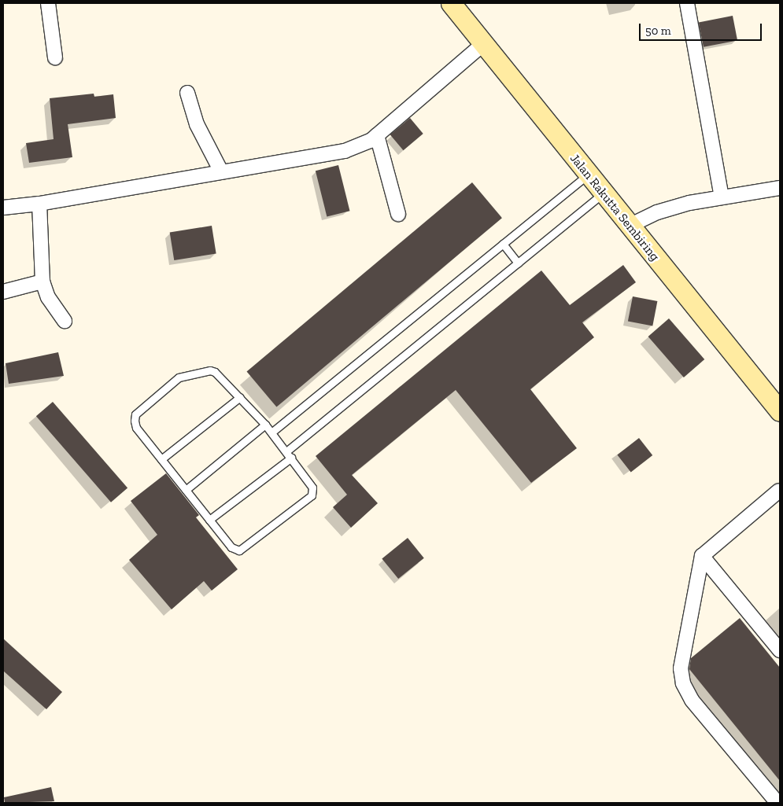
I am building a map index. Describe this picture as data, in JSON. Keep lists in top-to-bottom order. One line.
{"streets":{"main road":["Jalan Rakutta Sembiring"]},"scale_bar":"50 m"}
